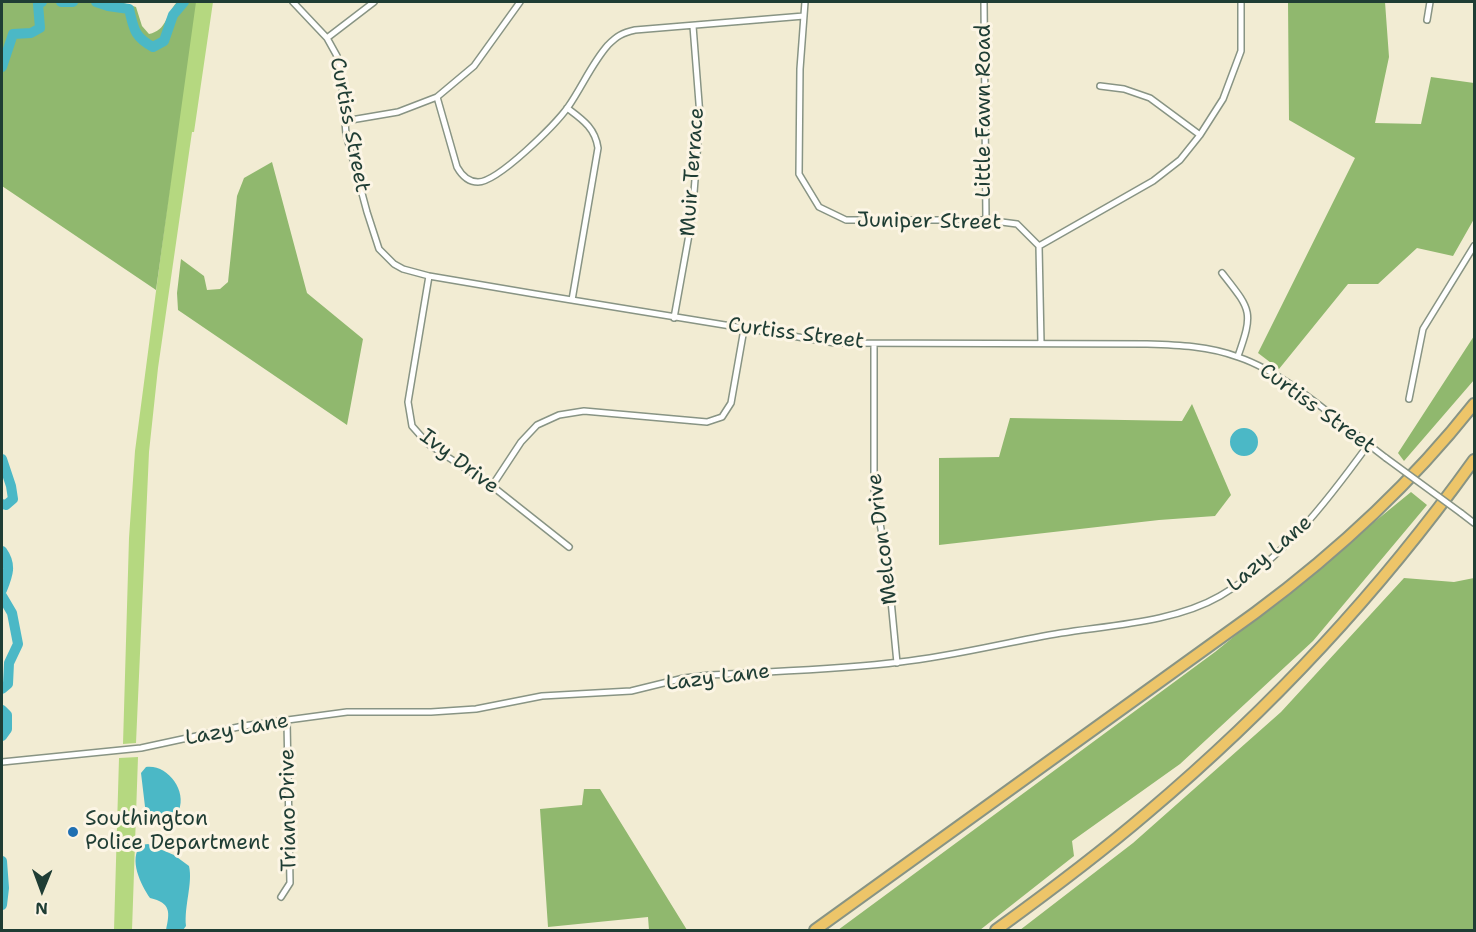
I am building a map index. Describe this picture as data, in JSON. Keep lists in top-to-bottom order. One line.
{"streets":{"street":["Little Fawn Road","Curtiss Street","Muir Terrace","Juniper Street","Ivy Drive","Melcon Drive","Lazy Lane","Triano Drive"]},"crossings":[["Little Fawn Road","Juniper Street"],["Curtiss Street","Muir Terrace"],["Curtiss Street","Ivy Drive"],["Curtiss Street","Melcon Drive"],["Curtiss Street","Lazy Lane"],["Melcon Drive","Lazy Lane"],["Lazy Lane","Triano Drive"]],"places":["Southington Police Department"],"north":"bottom"}
